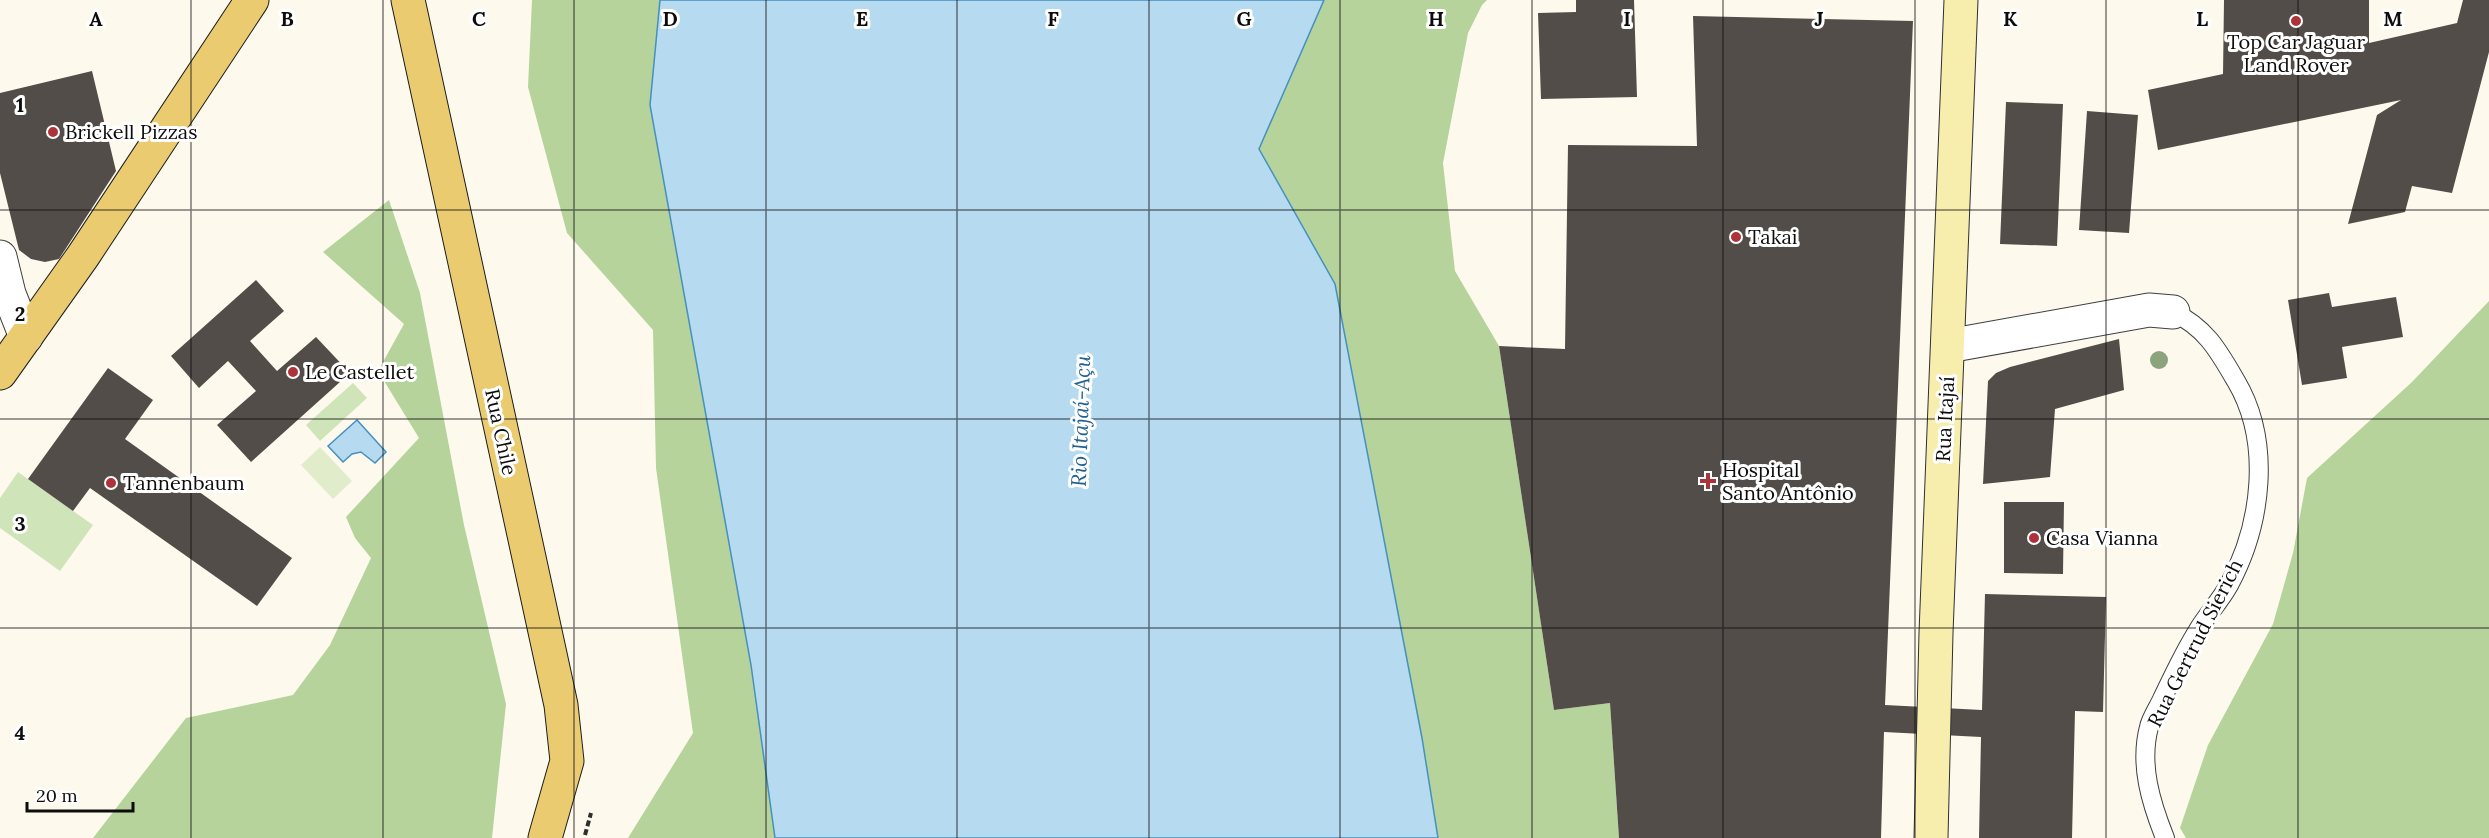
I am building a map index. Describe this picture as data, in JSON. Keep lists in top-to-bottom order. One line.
{"streets":{"main road":["Rua Itajaí","Rua Chile"],"street":["Rua Gertrud Sierich"]},"crossings":[["Rua Itajaí","Rua Gertrud Sierich"]],"water":["Rio Itajaí-Açu"],"places":{"other":["Top Car Jaguar Land Rover","Brickell Pizzas","Takai","Le Castellet","Tannenbaum","Casa Vianna"],"health":["Hospital Santo Antônio"]},"scale_bar":"20 m","grid":{"columns":["A","B","C","D","E","F","G","H","I","J","K","L","M"],"rows":["1","2","3","4"]}}
